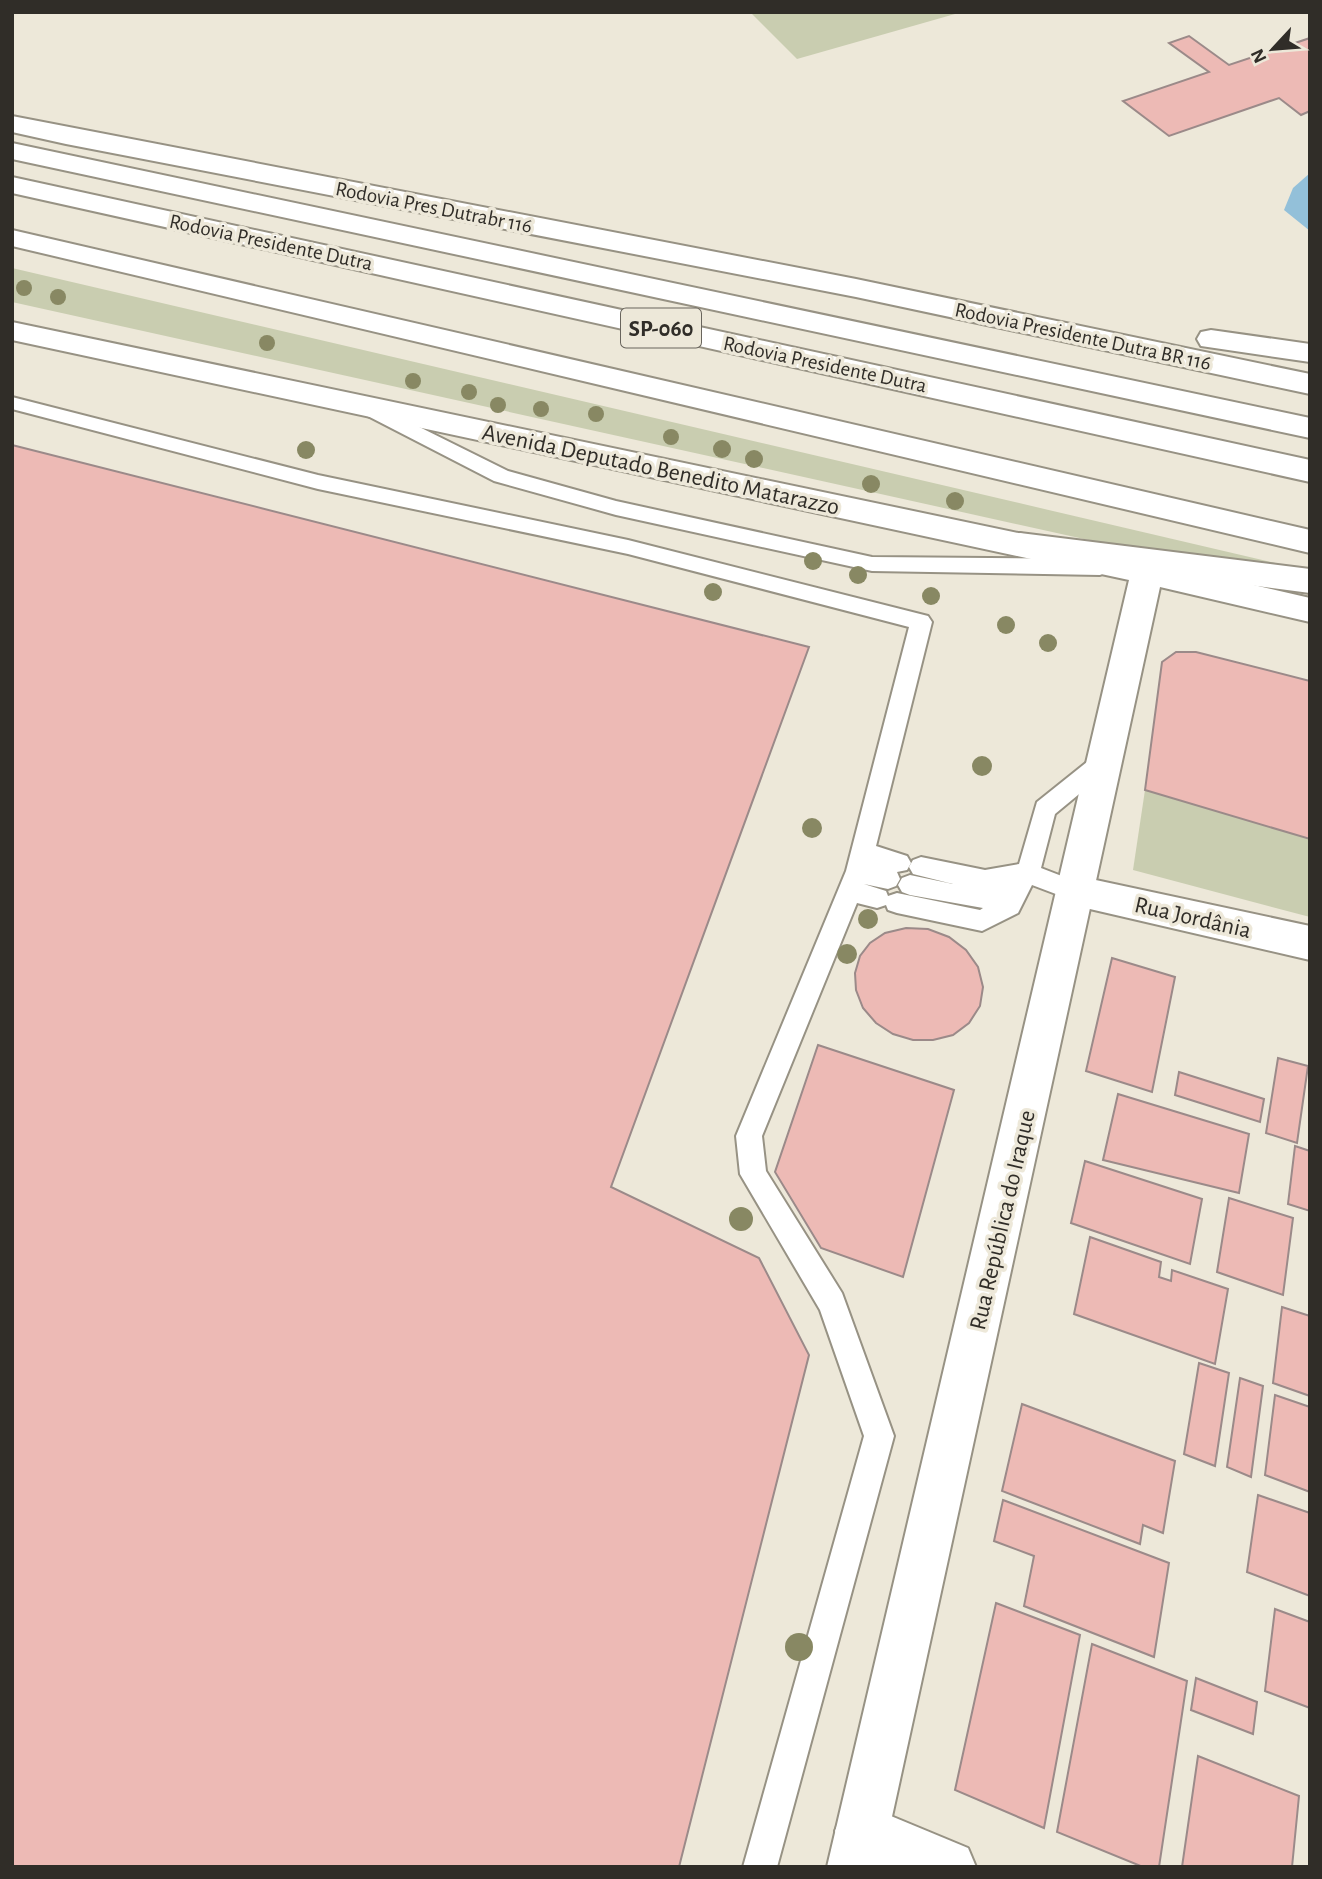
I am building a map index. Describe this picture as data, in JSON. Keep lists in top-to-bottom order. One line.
{"streets":{"main road":["Rodovia Pres Dutrabr 116","Rodovia Presidente Dutra","SP-060","Rodovia Presidente Dutra BR 116","Avenida Deputado Benedito Matarazzo","Rua Jordânia","Rua República do Iraque"]},"crossings":[["Rodovia Pres Dutrabr 116","Rodovia Presidente Dutra BR 116"],["Avenida Deputado Benedito Matarazzo","Rua República do Iraque"],["Rua Jordânia","Rua República do Iraque"]],"north":"bottom left"}
